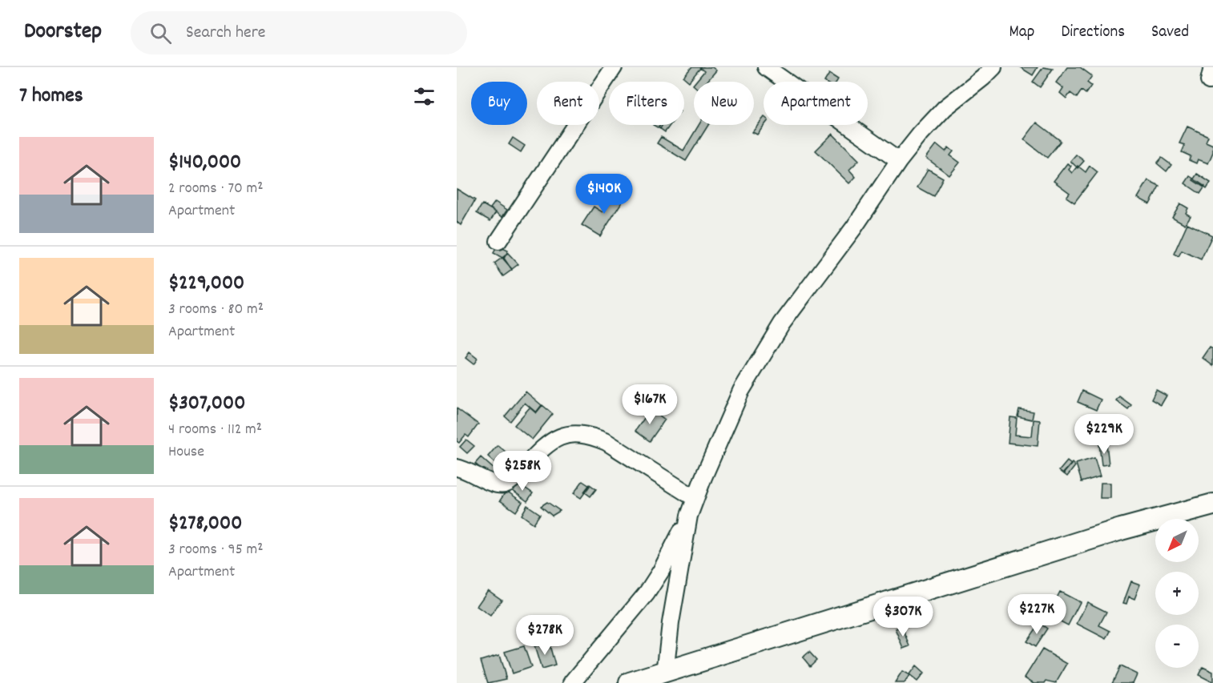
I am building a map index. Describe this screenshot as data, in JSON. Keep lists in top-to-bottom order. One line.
{"north":"bottom left","page":{"header":"Doorstep","search":"Search here","nav":["Map","Directions","Saved"],"heading":"7 homes","chip":["Buy","Rent","Filters","New","Apartment"],"list":[{"name":"$140,000","note":"2 rooms · 70 m² · Apartment"},{"name":"$229,000","note":"3 rooms · 80 m² · Apartment"},{"name":"$307,000","note":"4 rooms · 112 m² · House"},{"name":"$278,000","note":"3 rooms · 95 m² · Apartment"}],"price":["$140K","$167K","$229K","$258K","$227K","$307K","$278K"],"map_buttons":["+","−"]}}
